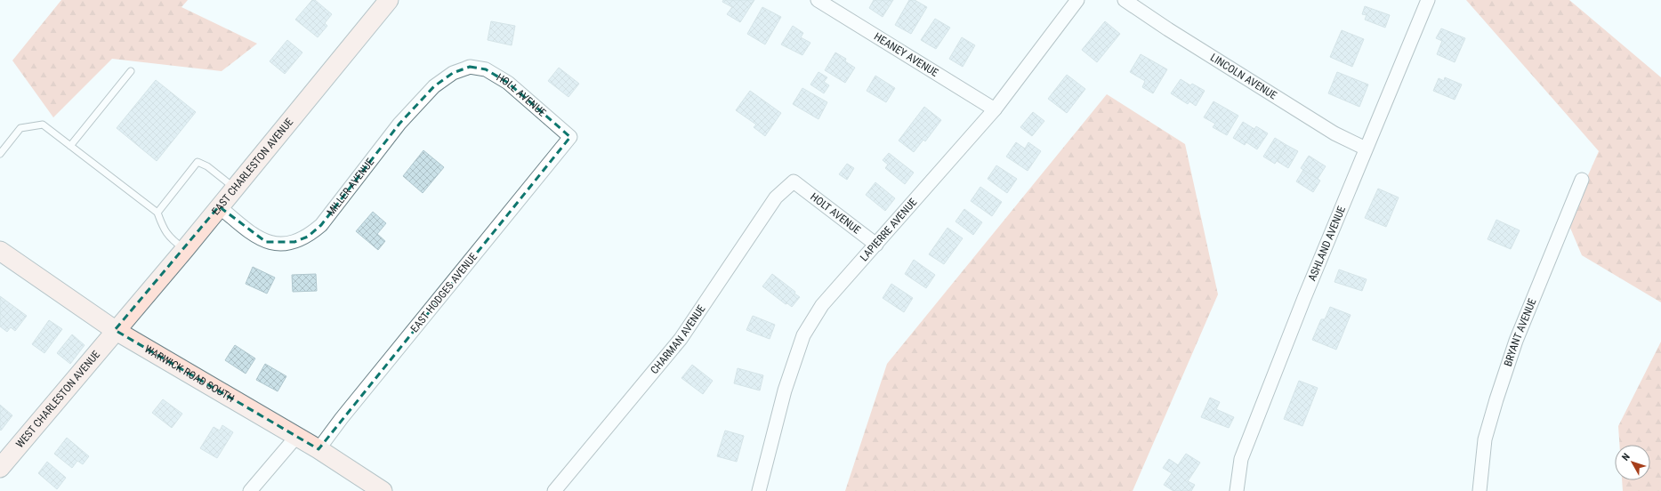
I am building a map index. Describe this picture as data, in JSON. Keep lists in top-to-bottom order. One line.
{"streets":{"street":["HEANEY AVENUE","LINCOLN AVENUE","HOLL AVENUE","EAST CHARLESTON AVENUE","MILLER AVENUE","HOLT AVENUE","LAPIERRE AVENUE","ASHLAND AVENUE","EAST HODGES AVENUE","BRYANT AVENUE","CHARMAN AVENUE","WARWICK ROAD SOUTH","WEST CHARLESTON AVENUE"]},"crossings":[["HEANEY AVENUE","LAPIERRE AVENUE"],["LINCOLN AVENUE","ASHLAND AVENUE"],["HOLL AVENUE","MILLER AVENUE"],["HOLL AVENUE","EAST HODGES AVENUE"],["EAST CHARLESTON AVENUE","MILLER AVENUE"],["EAST CHARLESTON AVENUE","WARWICK ROAD SOUTH"],["EAST CHARLESTON AVENUE","WEST CHARLESTON AVENUE"],["HOLT AVENUE","LAPIERRE AVENUE"],["HOLT AVENUE","CHARMAN AVENUE"],["EAST HODGES AVENUE","WARWICK ROAD SOUTH"],["WARWICK ROAD SOUTH","WEST CHARLESTON AVENUE"]],"north":"top left"}
